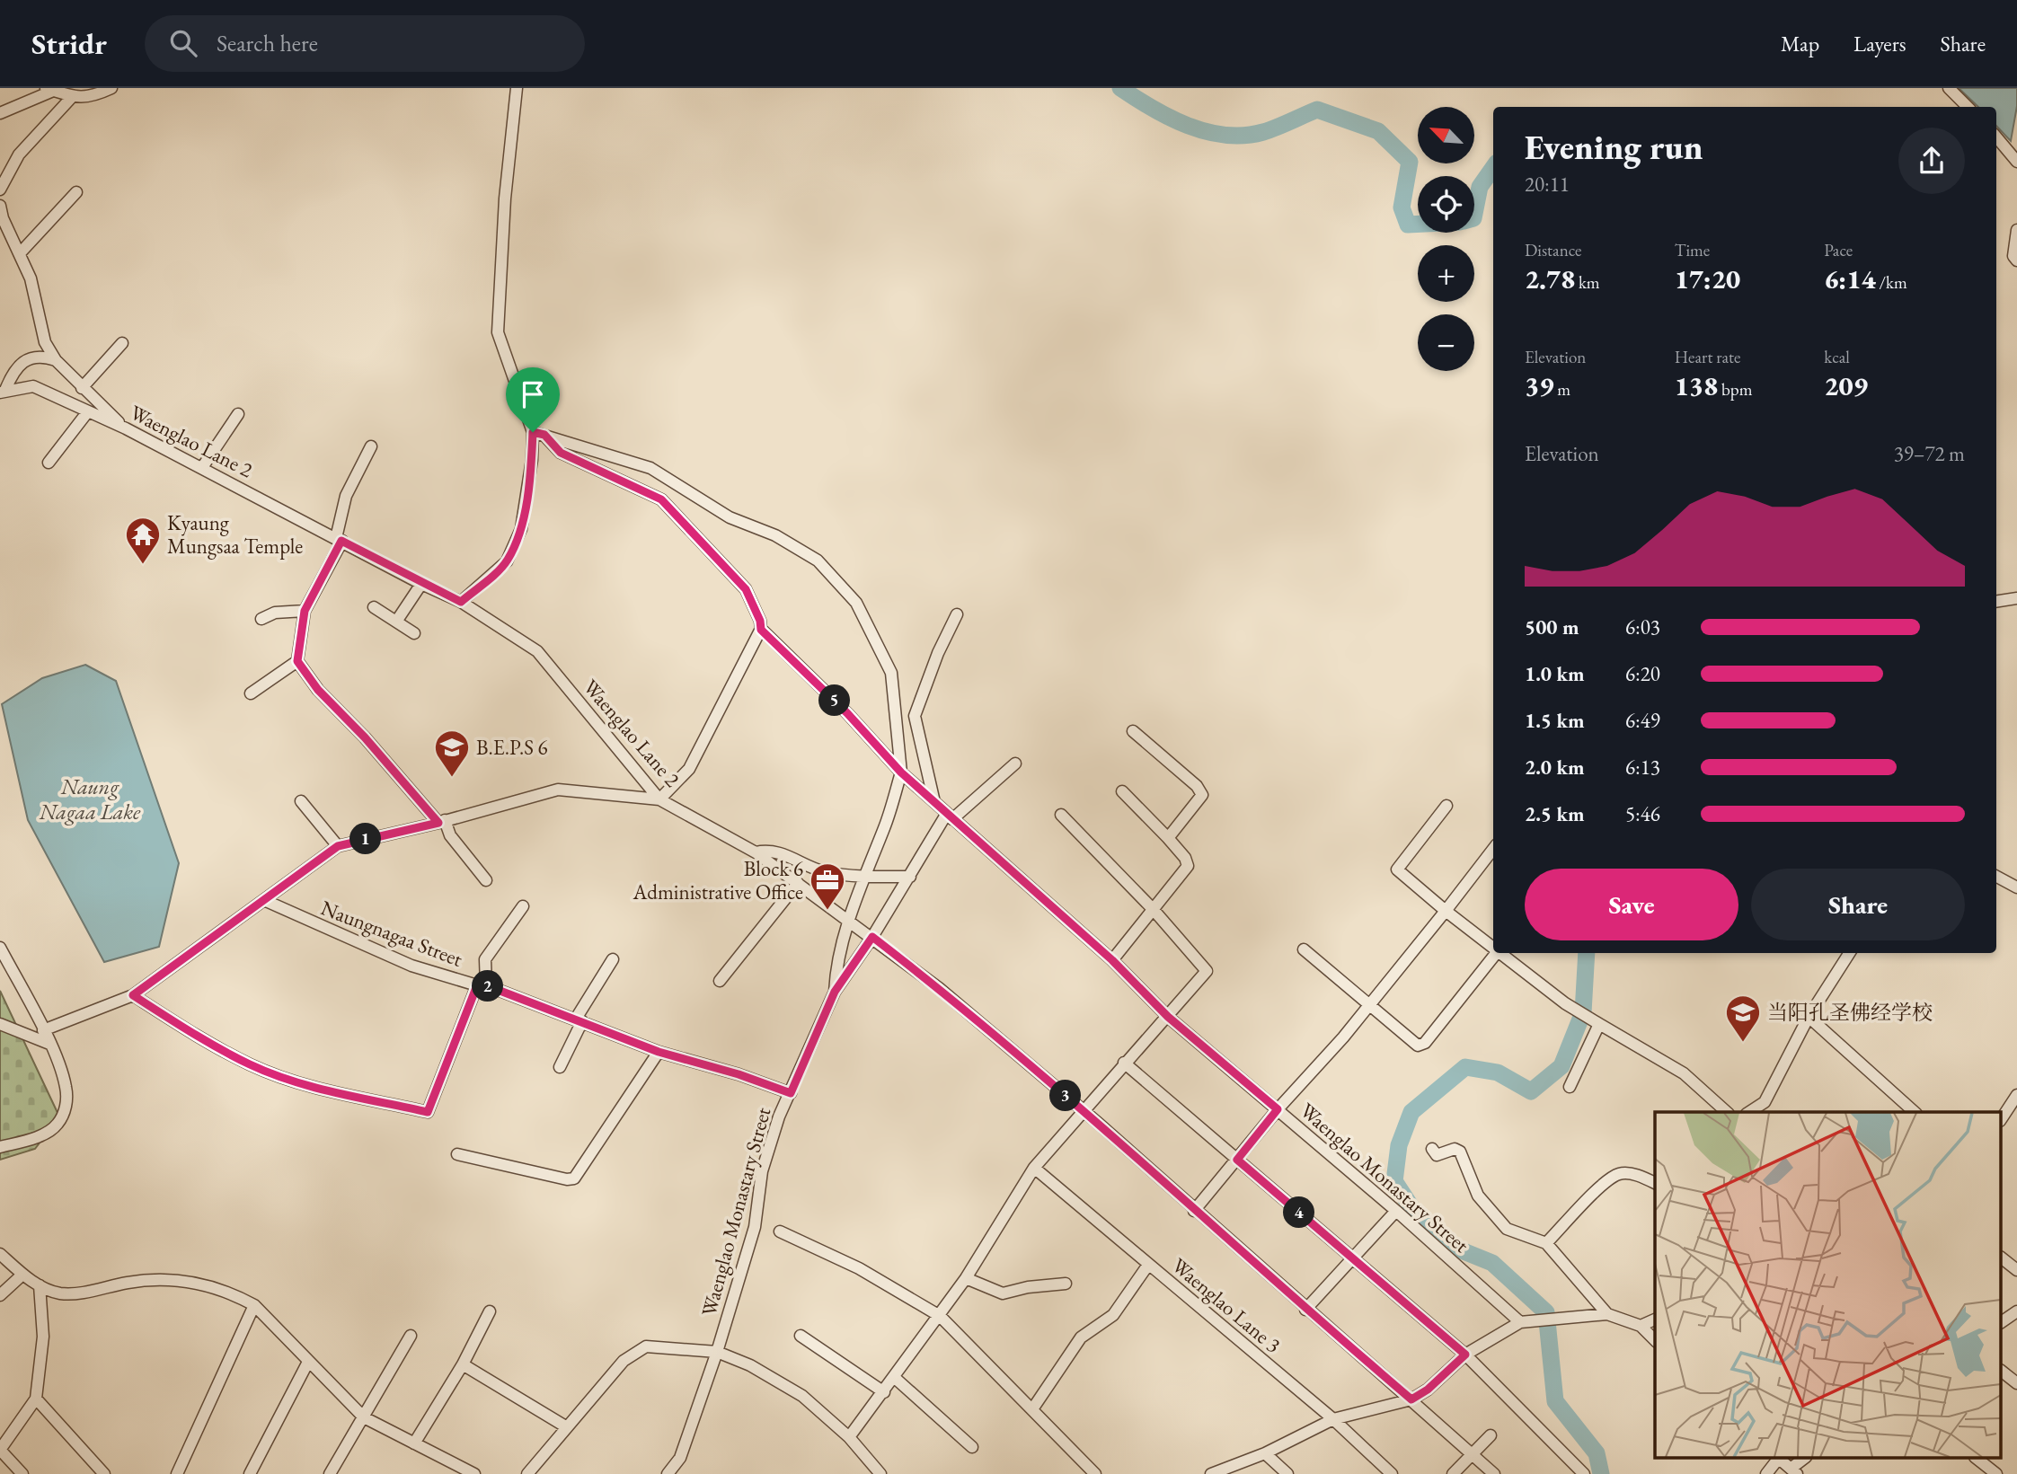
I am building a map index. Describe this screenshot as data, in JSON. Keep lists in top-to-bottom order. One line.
{"streets":{"street":["Waenglao Lane 2","Naungnagaa Street","Waenglao Monastary Street","Waenglao Lane 3"]},"crossings":[["Waenglao Lane 2","Waenglao Monastary Street"],["Naungnagaa Street","Waenglao Monastary Street"]],"water":["Naung Nagaa Lake"],"places":{"temple":["Kyaung Mungsaa Temple"],"school or university":["B.E.P.S 6","当阳孔圣佛经学校"],"office":["Block 6 Administrative Office"]},"north":"top left","page":{"header":"Stridr","search":"Search here","nav":["Map","Layers","Share"],"map_buttons":["+","−"],"heading":["Evening run","20:11"],"stats":[["Distance","2.78 km"],["Time","17:20"],["Pace","6:14 /km"],["Elevation","39 m"],["Heart rate","138 bpm"],["kcal","209"]],"chart":["Elevation","39–72 m"],"list":[{"name":"500 m","note":"6:03"},{"name":"1.0 km","note":"6:20"},{"name":"1.5 km","note":"6:49"},{"name":"2.0 km","note":"6:13"},{"name":"2.5 km","note":"5:46"}],"pins":["5","1","2","3","4"],"buttons":["Save","Share"]}}
